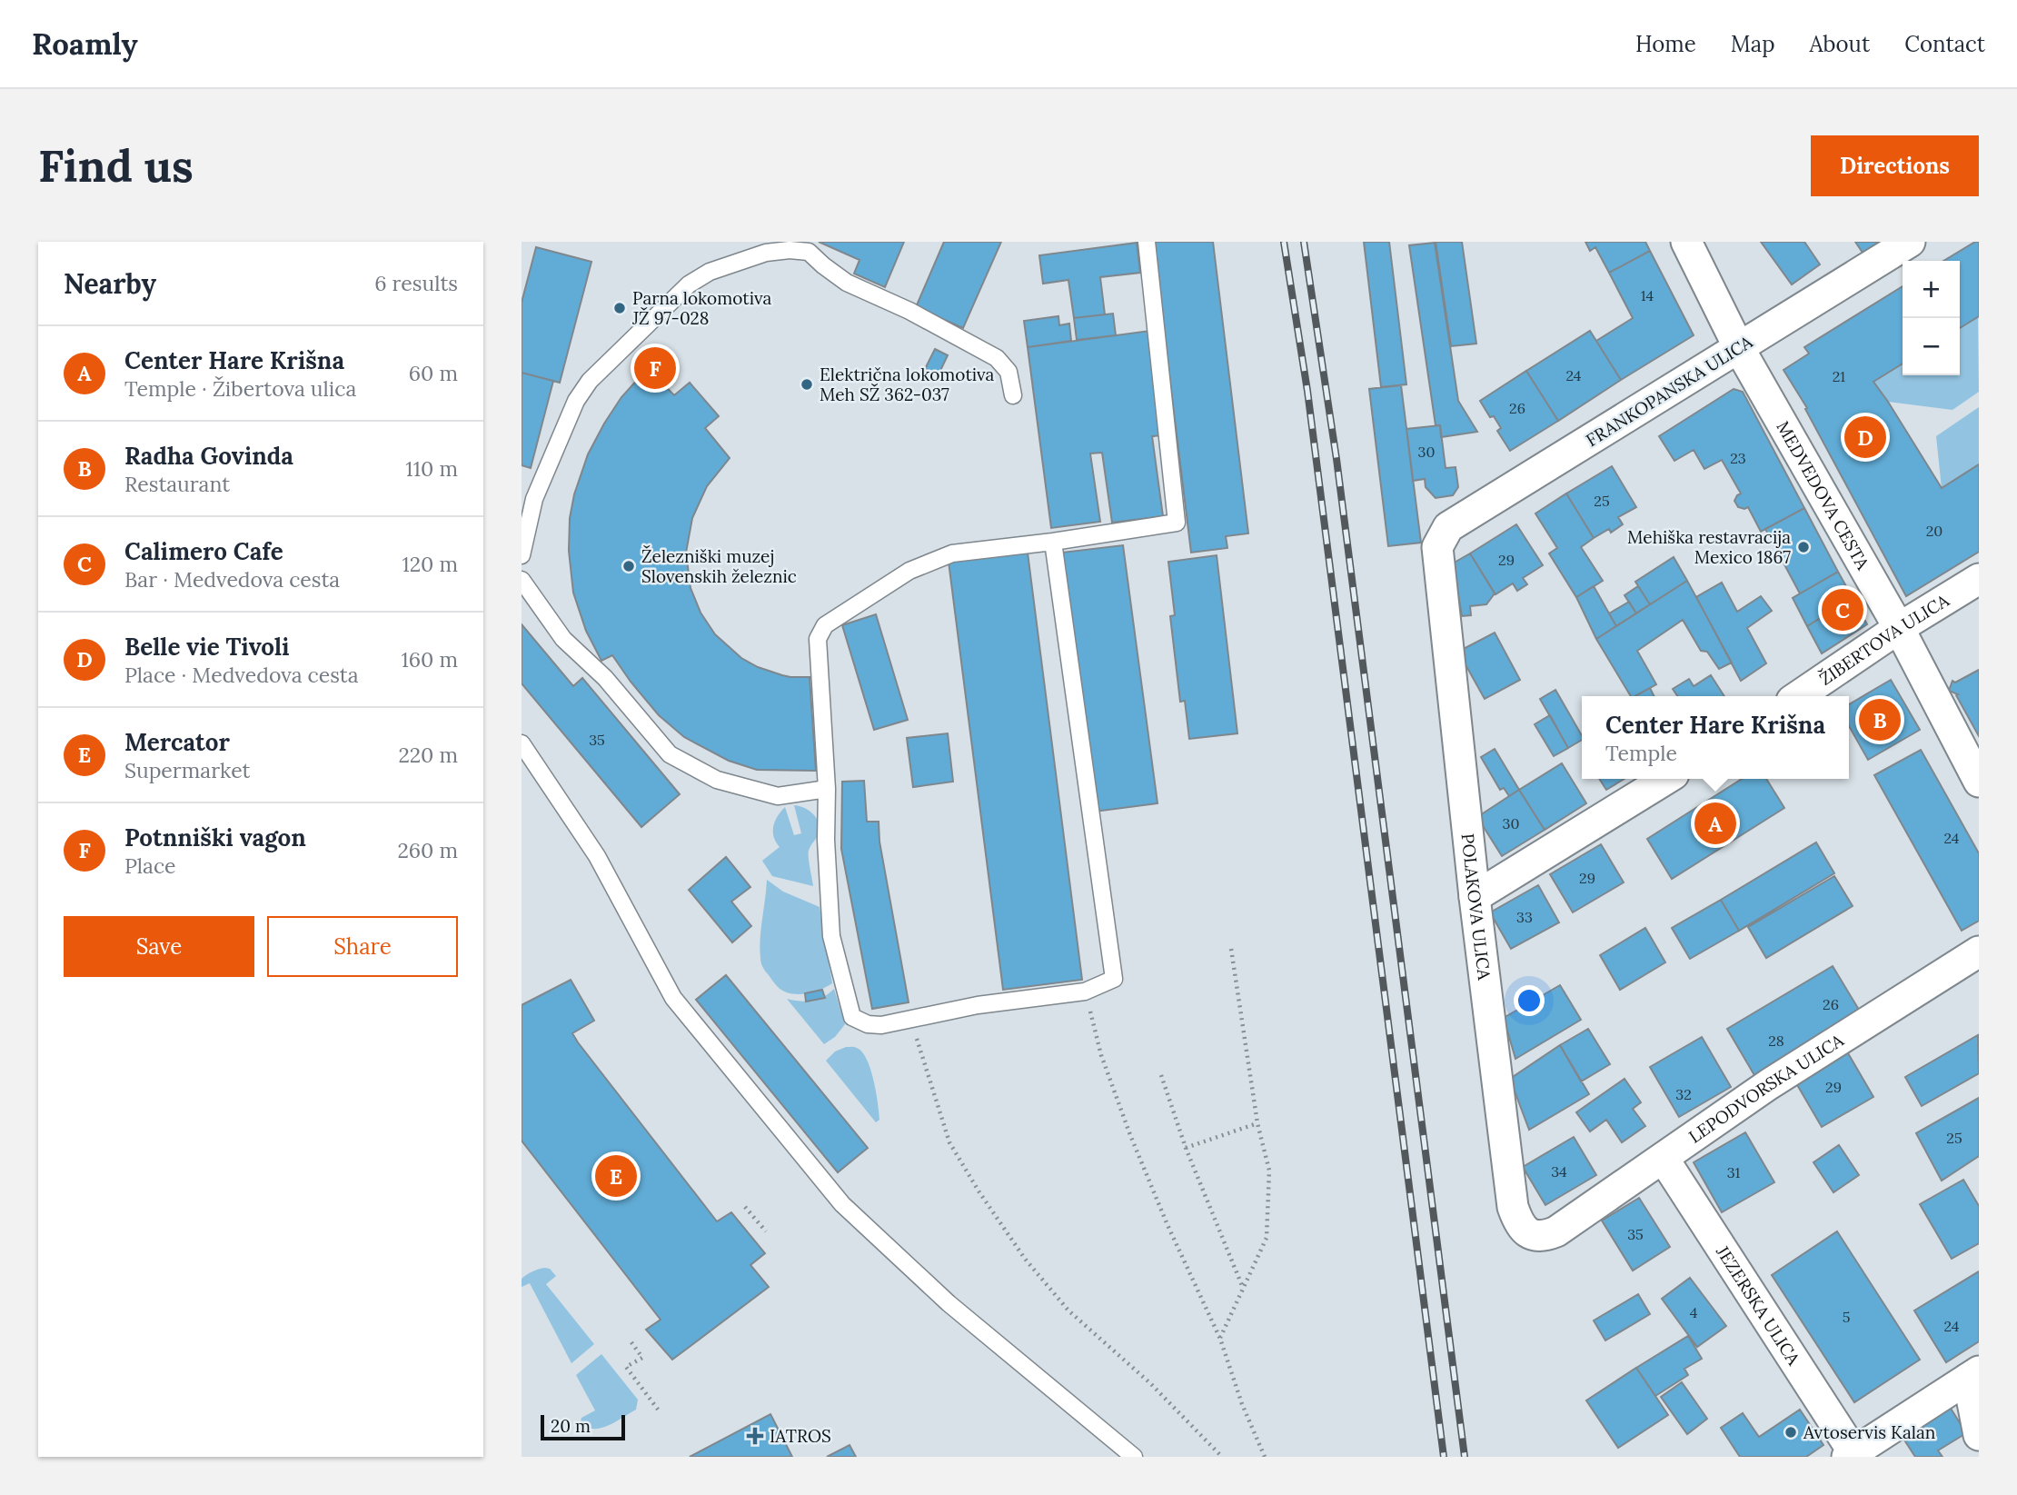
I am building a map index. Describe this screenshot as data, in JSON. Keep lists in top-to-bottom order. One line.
{"streets":{"street":["FRANKOPANSKA ULICA","MEDVEDOVA CESTA","ŽIBERTOVA ULICA","POLAKOVA ULICA","LEPODVORSKA ULICA","JEZERSKA ULICA"]},"crossings":[["FRANKOPANSKA ULICA","MEDVEDOVA CESTA"],["FRANKOPANSKA ULICA","POLAKOVA ULICA"],["MEDVEDOVA CESTA","ŽIBERTOVA ULICA"],["POLAKOVA ULICA","LEPODVORSKA ULICA"],["LEPODVORSKA ULICA","JEZERSKA ULICA"]],"places":{"other":["Parna lokomotiva JŽ 97-028","Električna lokomotiva Meh SŽ 362-037","Mehiška restavracija Mexico 1867","Železniški muzej Slovenskih železnic","Avtoservis Kalan"],"health":["IATROS"]},"house_numbers":["14","24","21","26","30","23","25","20","29","35","30","24","29","33","26","28","29","32","25","34","31","35","4","5","24"],"scale_bar":"20 m","page":{"header":"Roamly","nav":["Home","Map","About","Contact"],"buttons":["Directions",["Save","Share"]],"title":"Find us","heading":["Nearby","6 results"],"map_buttons":["+","−"],"list":[{"mark":"A","name":"Center Hare Krišna","note":"Temple · Žibertova ulica","value":"60 m"},{"mark":"B","name":"Radha Govinda","note":"Restaurant","value":"110 m"},{"mark":"C","name":"Calimero Cafe","note":"Bar · Medvedova cesta","value":"120 m"},{"mark":"D","name":"Belle vie Tivoli","note":"Place · Medvedova cesta","value":"160 m"},{"mark":"E","name":"Mercator","note":"Supermarket","value":"220 m"},{"mark":"F","name":"Potnniški vagon","note":"Place","value":"260 m"}],"pins":["F","D","C","B","A","E"],"popup":["Center Hare Krišna","Temple"],"scale":"20 m"}}
